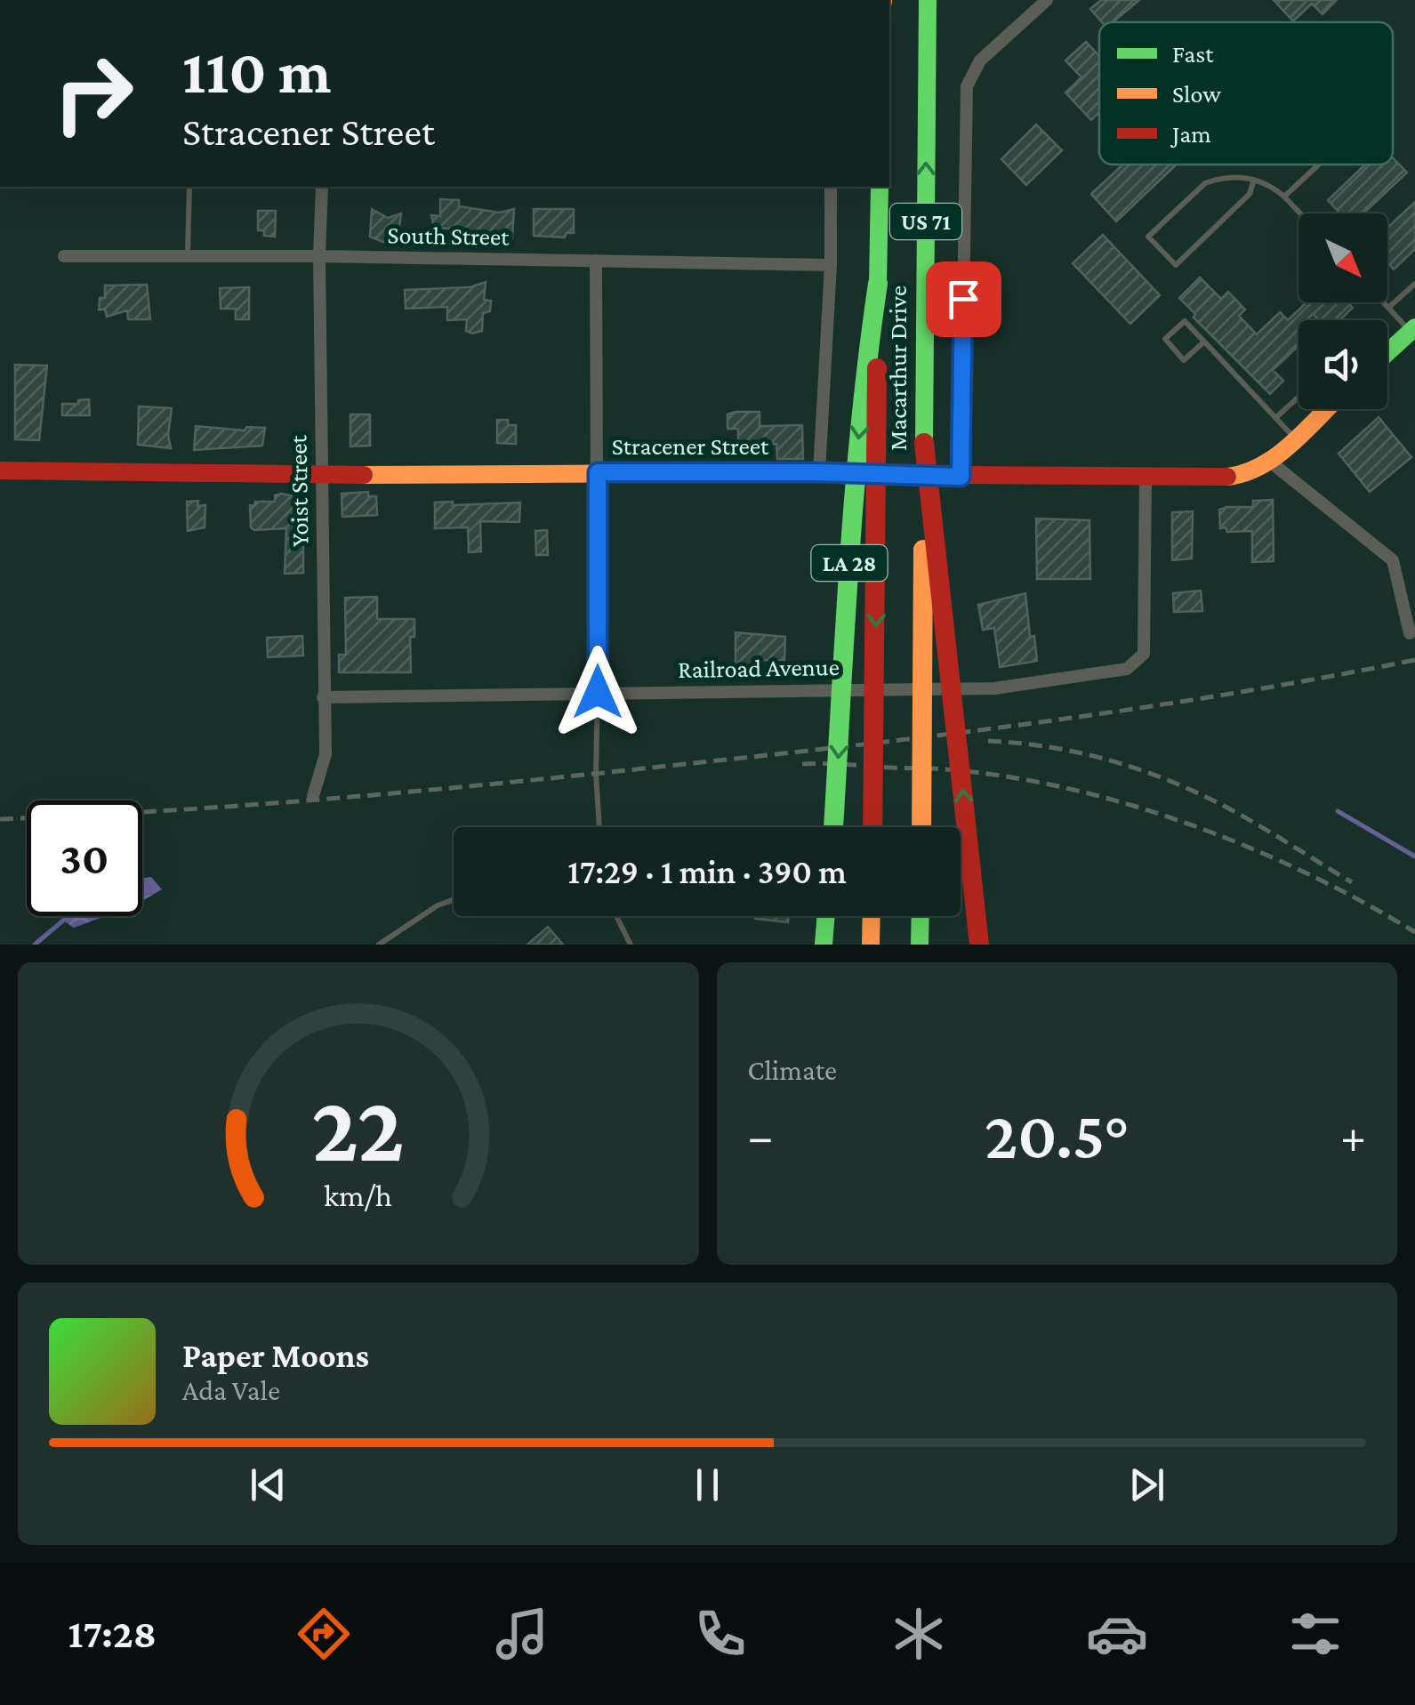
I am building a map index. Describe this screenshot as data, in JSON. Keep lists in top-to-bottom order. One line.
{"streets":{"main road":["US 71","Macarthur Drive","Stracener Street","LA 28"],"street":["South Street","Yoist Street","Railroad Avenue"]},"crossings":[["South Street","Yoist Street"],["Macarthur Drive","LA 28"],["Stracener Street","Yoist Street"],["Stracener Street","Railroad Avenue"],["Yoist Street","Railroad Avenue"]],"legend":["Fast","Slow","Jam"],"north":"bottom right","page":{"turn":["110 m","Stracener Street"],"limit":"30","trip":"17:29 · 1 min · 390 m","tile":"Climate","heat":["−","20.5°","+"],"song":["Paper Moons","Ada Vale"],"tabs":"17:28","gauge":["22","km/h"]}}
